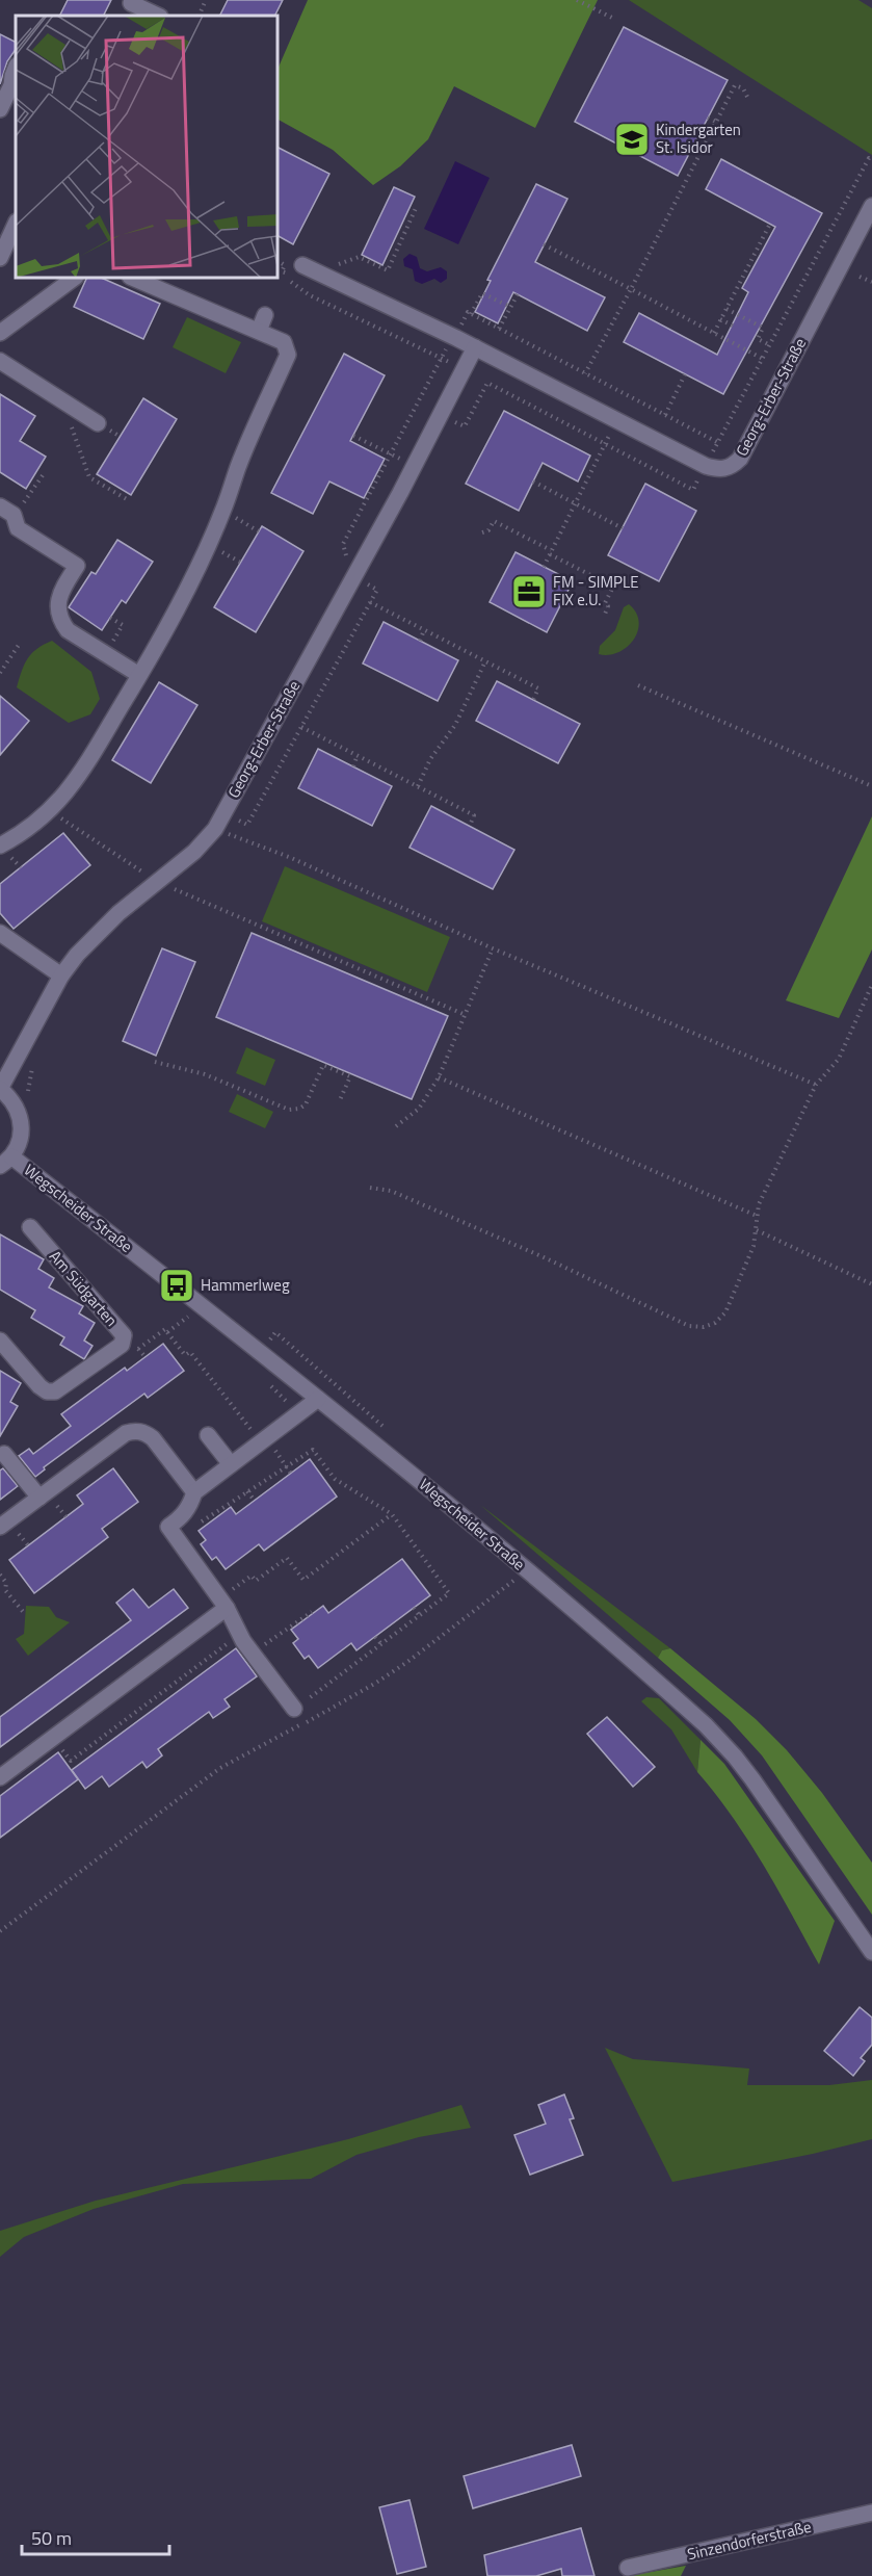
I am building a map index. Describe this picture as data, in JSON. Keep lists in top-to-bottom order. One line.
{"streets":{"street":["Georg-Erber-Straße","Wegscheider Straße","Am Südgarten","Sinzendorferstraße"]},"crossings":[["Georg-Erber-Straße","Wegscheider Straße"]],"places":{"school or university":["Kindergarten St. Isidor"],"office":["FM - SIMPLE FIX e.U."],"bus stop":["Hammerlweg"]},"scale_bar":"50 m"}
